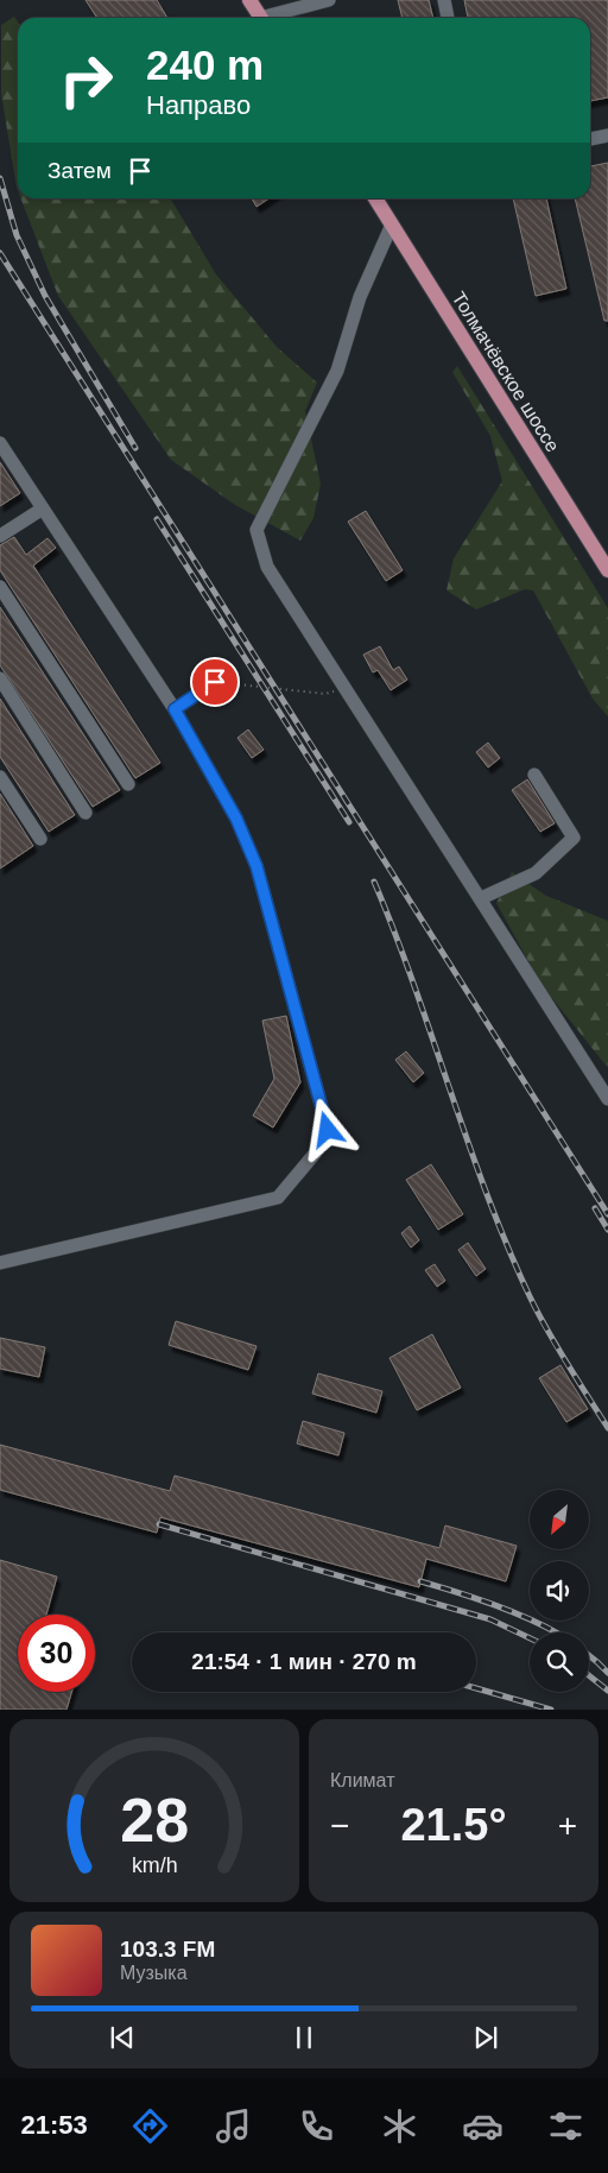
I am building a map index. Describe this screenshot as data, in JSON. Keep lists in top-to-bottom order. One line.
{"streets":{"main road":["Толмачёвское шоссе"]},"north":"bottom left","page":{"turn":["240 m","Направо"],"then":"Затем","limit":"30","trip":"21:54 · 1 мин · 270 m","tile":"Климат","heat":["−","21.5°","+"],"song":["103.3 FM","Музыка"],"tabs":"21:53","gauge":["28","km/h"]}}
